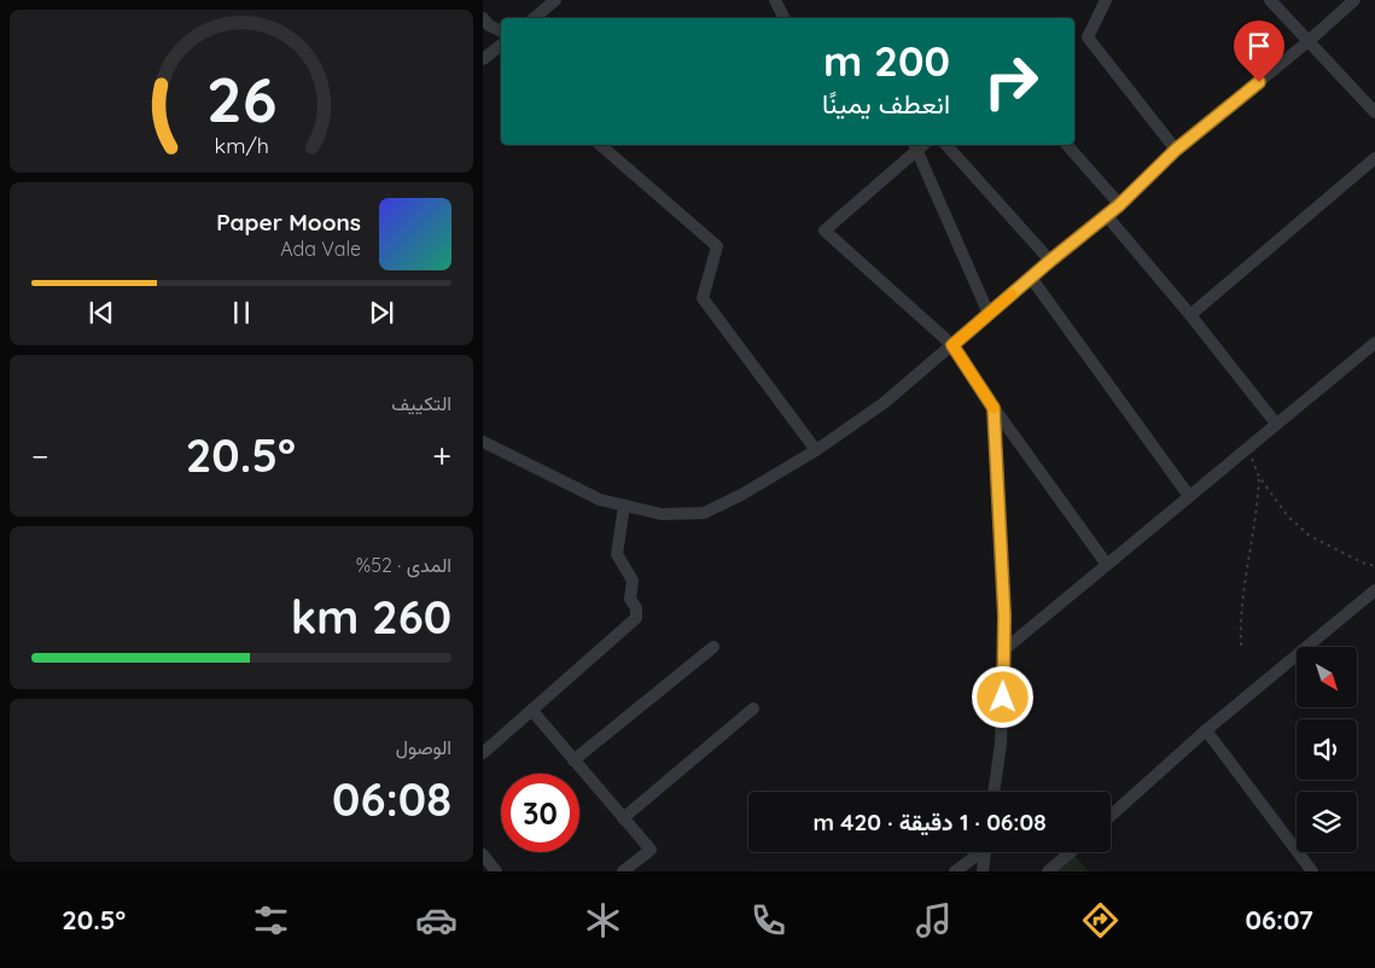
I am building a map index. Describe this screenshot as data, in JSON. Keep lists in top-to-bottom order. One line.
{"north":"bottom right","page":{"turn":["200 m","انعطف يمينًا"],"song":["Paper Moons","Ada Vale"],"tile":["التكييف",["المدى · 52%","260 km"],["الوصول","06:08"]],"heat":["−","20.5°","+"],"limit":"30","trip":"06:08 · 1 دقيقة · 420 m","tabs":["06:07","20.5°"],"gauge":["26","km/h"]}}
